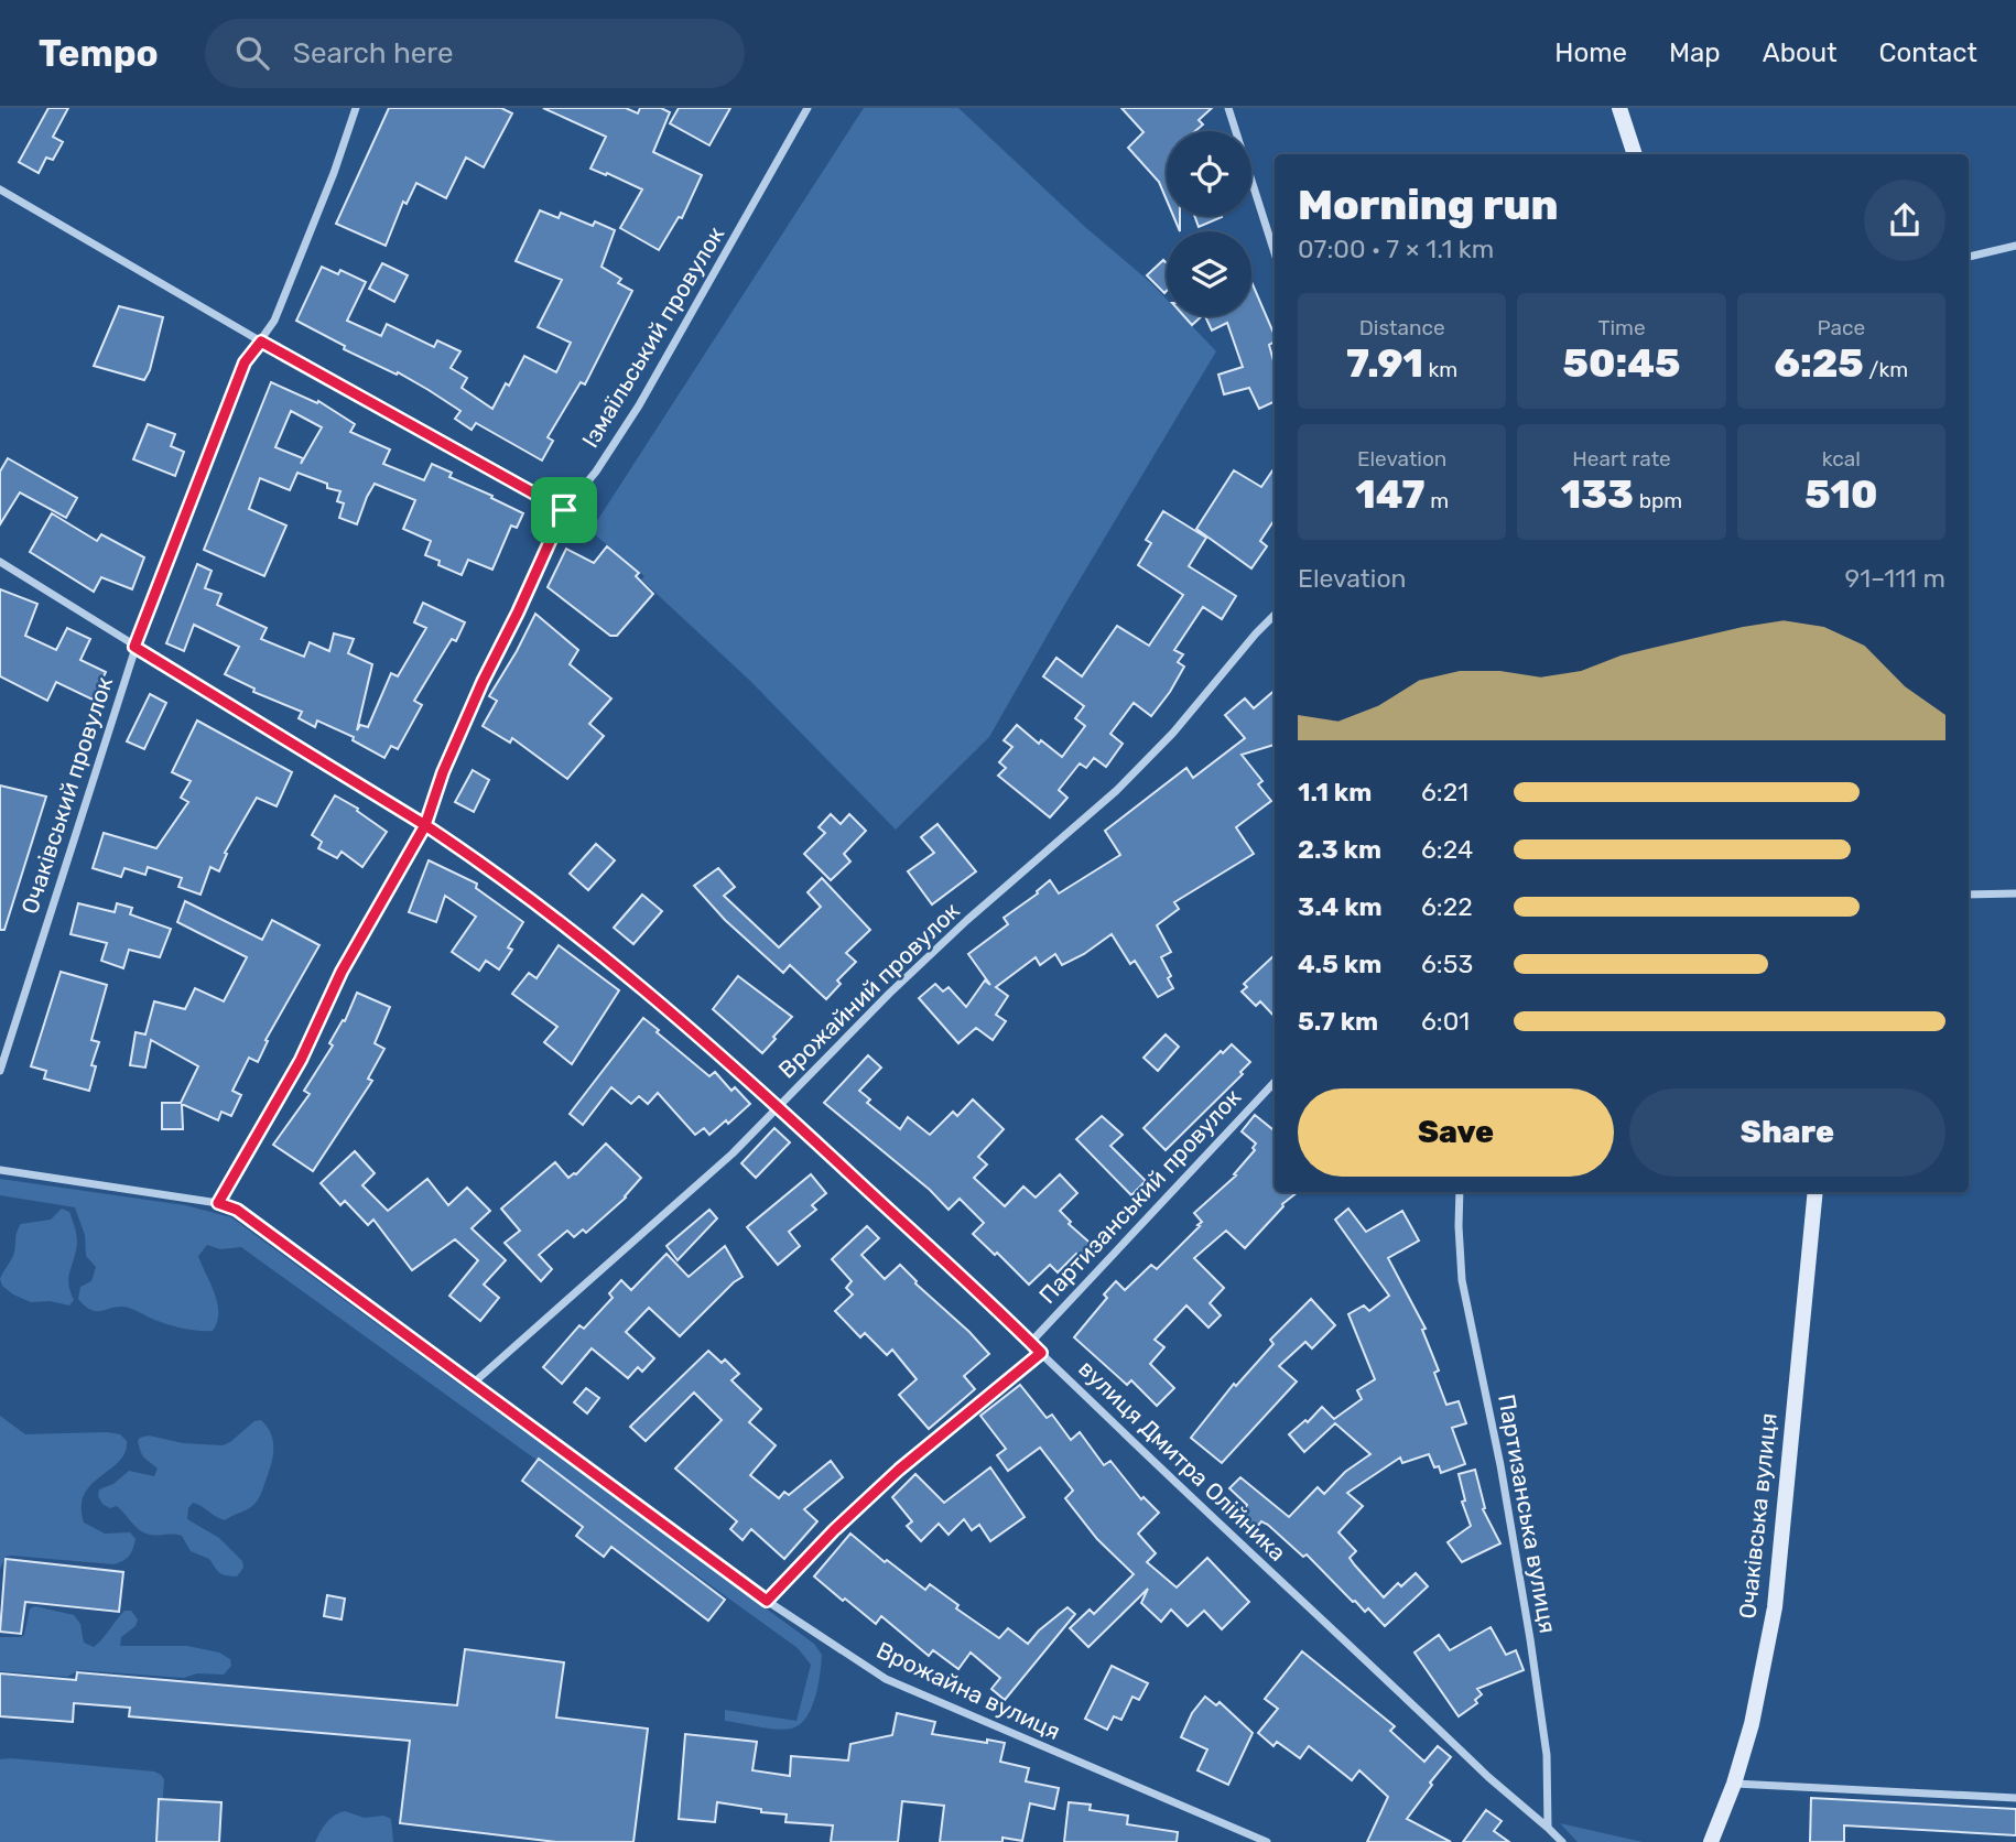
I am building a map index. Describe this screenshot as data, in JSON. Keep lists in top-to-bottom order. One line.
{"streets":{"street":["Ізмаїльський провулок","Очаківський провулок","Врожайний провулок","Партизанський провулок","вулиця Дмитра Олійника","Партизанська вулиця","Очаківська вулиця","Врожайна вулиця"]},"crossings":[["Ізмаїльський провулок","вулиця Дмитра Олійника"],["Ізмаїльський провулок","Врожайна вулиця"],["Очаківський провулок","вулиця Дмитра Олійника"],["Врожайний провулок","вулиця Дмитра Олійника"],["Врожайний провулок","Врожайна вулиця"],["Партизанський провулок","вулиця Дмитра Олійника"],["вулиця Дмитра Олійника","Партизанська вулиця"]],"page":{"header":"Tempo","search":"Search here","nav":["Home","Map","About","Contact"],"heading":["Morning run","07:00 · 7 × 1.1 km"],"stats":[["Distance","7.91 km"],["Time","50:45"],["Pace","6:25 /km"],["Elevation","147 m"],["Heart rate","133 bpm"],["kcal","510"]],"chart":["Elevation","91–111 m"],"list":[{"name":"1.1 km","note":"6:21"},{"name":"2.3 km","note":"6:24"},{"name":"3.4 km","note":"6:22"},{"name":"4.5 km","note":"6:53"},{"name":"5.7 km","note":"6:01"}],"buttons":["Save","Share"]}}
